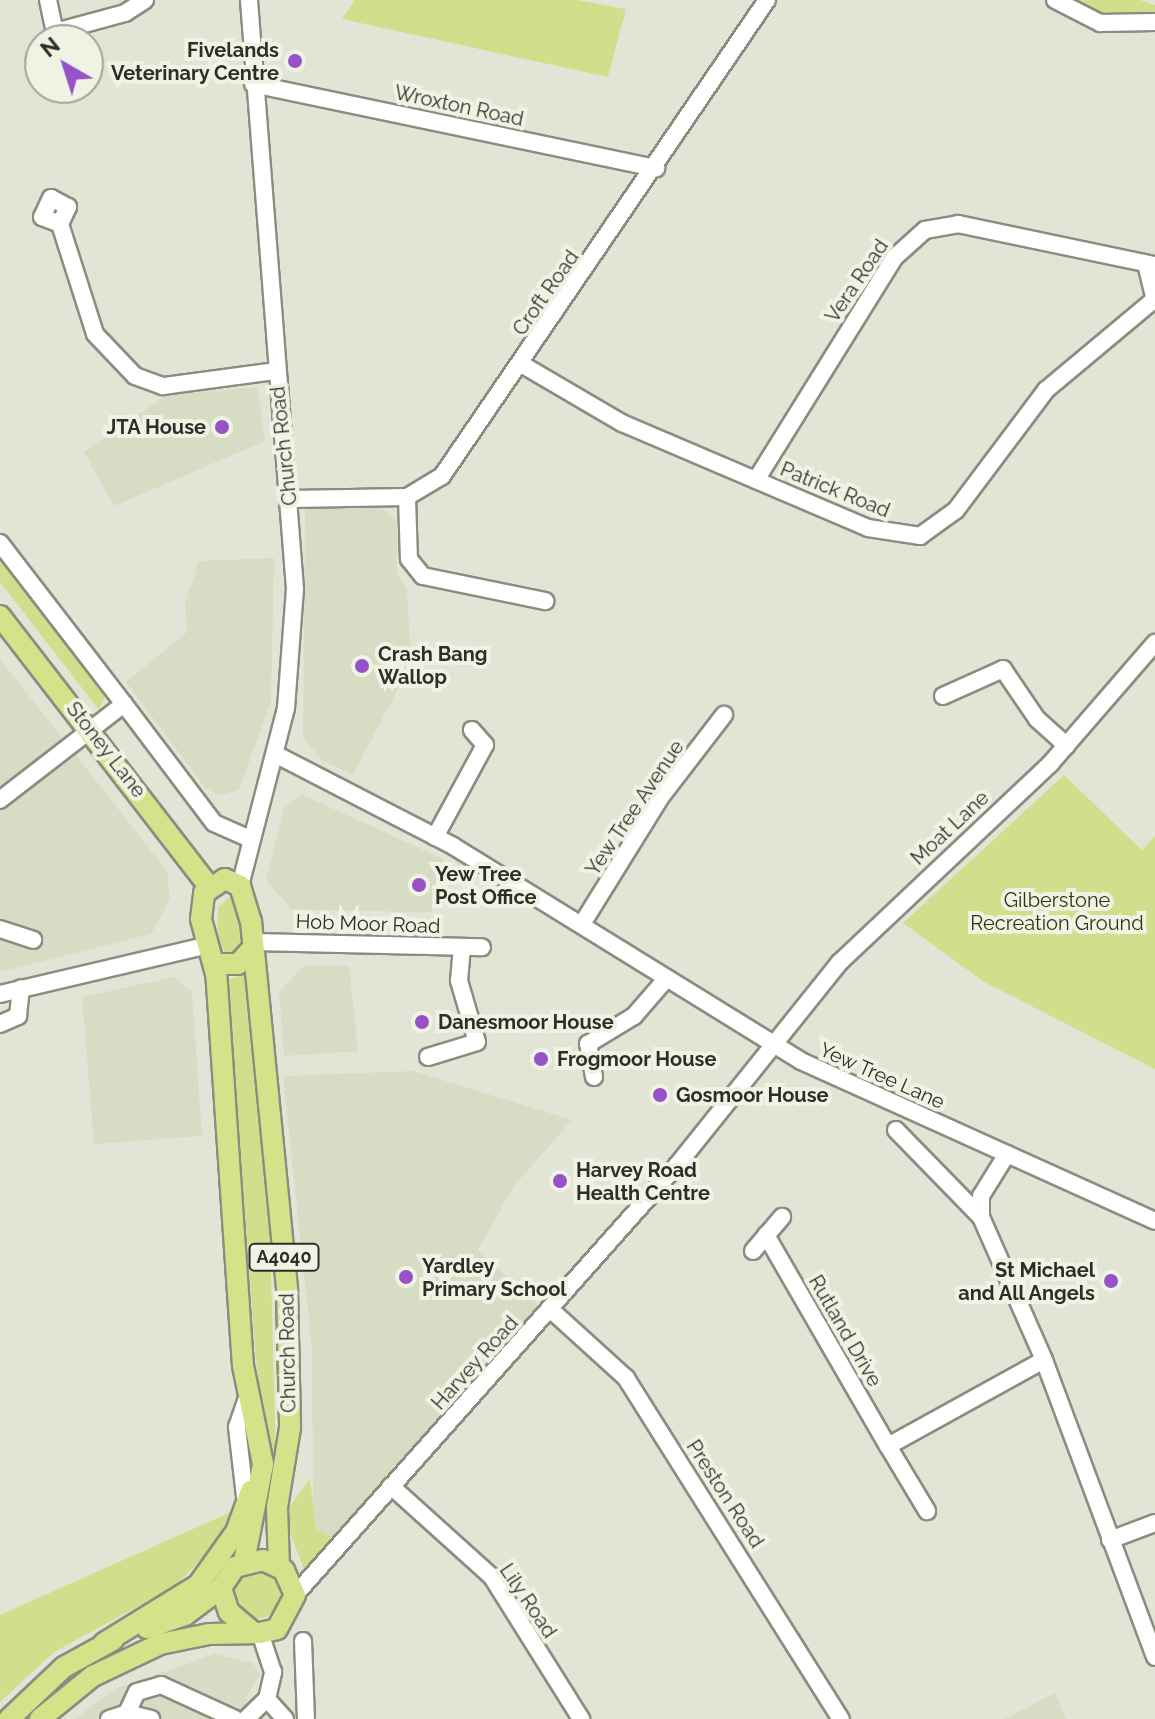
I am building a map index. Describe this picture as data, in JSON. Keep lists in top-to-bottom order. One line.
{"streets":{"main road":["Church Road","Stoney Lane","A4040"],"street":["Wroxton Road","Vera Road","Croft Road","Patrick Road","Yew Tree Avenue","Moat Lane","Hob Moor Road","Yew Tree Lane","Rutland Drive","Harvey Road","Preston Road","Lily Road"]},"crossings":[["Wroxton Road","Croft Road"],["Wroxton Road","Church Road"],["Vera Road","Patrick Road"],["Croft Road","Church Road"],["Croft Road","Patrick Road"],["Church Road","Hob Moor Road"],["Church Road","Yew Tree Lane"],["Church Road","A4040"],["Church Road","Harvey Road"],["Yew Tree Avenue","Yew Tree Lane"],["Moat Lane","Yew Tree Lane"],["Moat Lane","Harvey Road"],["Yew Tree Lane","Harvey Road"],["A4040","Harvey Road"],["Harvey Road","Preston Road"],["Harvey Road","Lily Road"]],"parks":["Gilberstone Recreation Ground"],"places":["Fivelands Veterinary Centre","JTA House","Crash Bang Wallop","Yew Tree Post Office","Danesmoor House","Frogmoor House","Gosmoor House","Harvey Road Health Centre","Yardley Primary School","St Michael and All Angels"],"north":"top left"}
